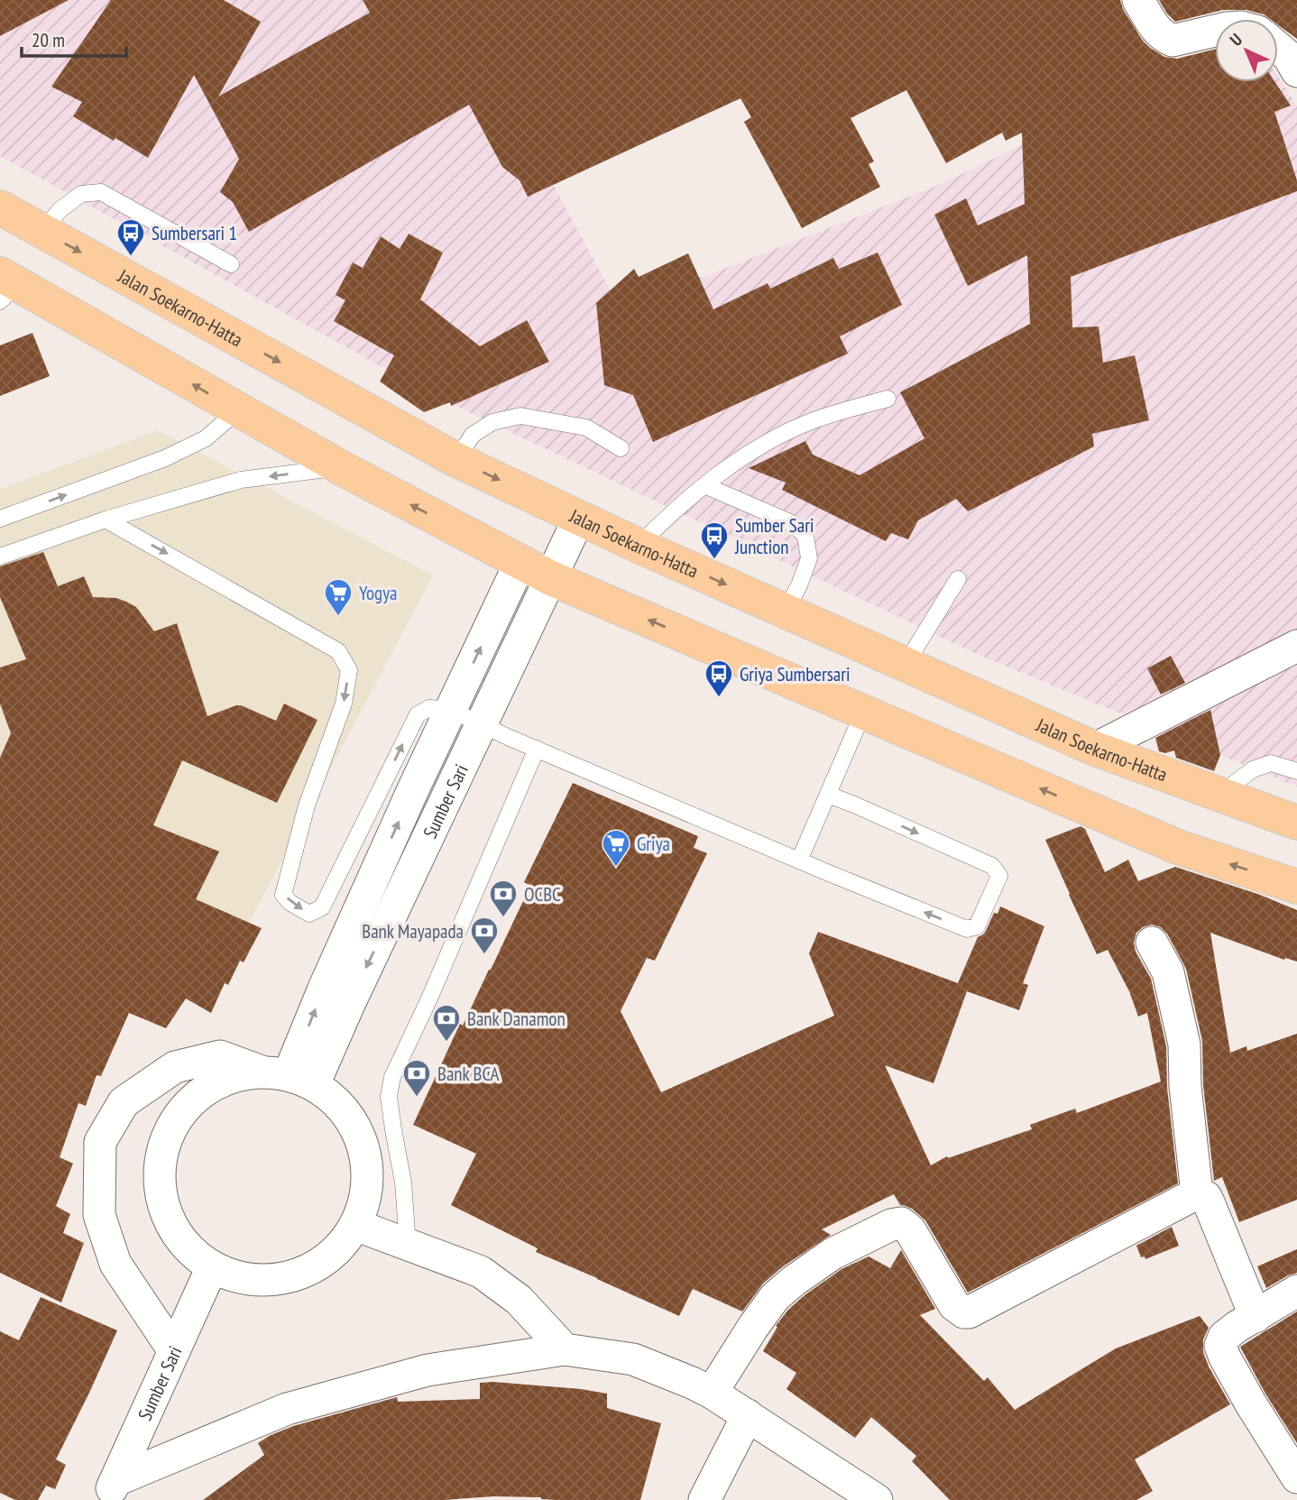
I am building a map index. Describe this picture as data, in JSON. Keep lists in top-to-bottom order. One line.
{"streets":{"highway":["Jalan Soekarno-Hatta"],"street":["Sumber Sari"]},"crossings":[["Jalan Soekarno-Hatta","Sumber Sari"]],"places":{"bus stop":["Sumbersari 1","Sumber Sari Junction","Griya Sumbersari"],"supermarket":["Yogya","Griya"],"bank":["OCBC","Bank Mayapada","Bank Danamon","Bank BCA"]},"scale_bar":"20 m","north":"top left"}
